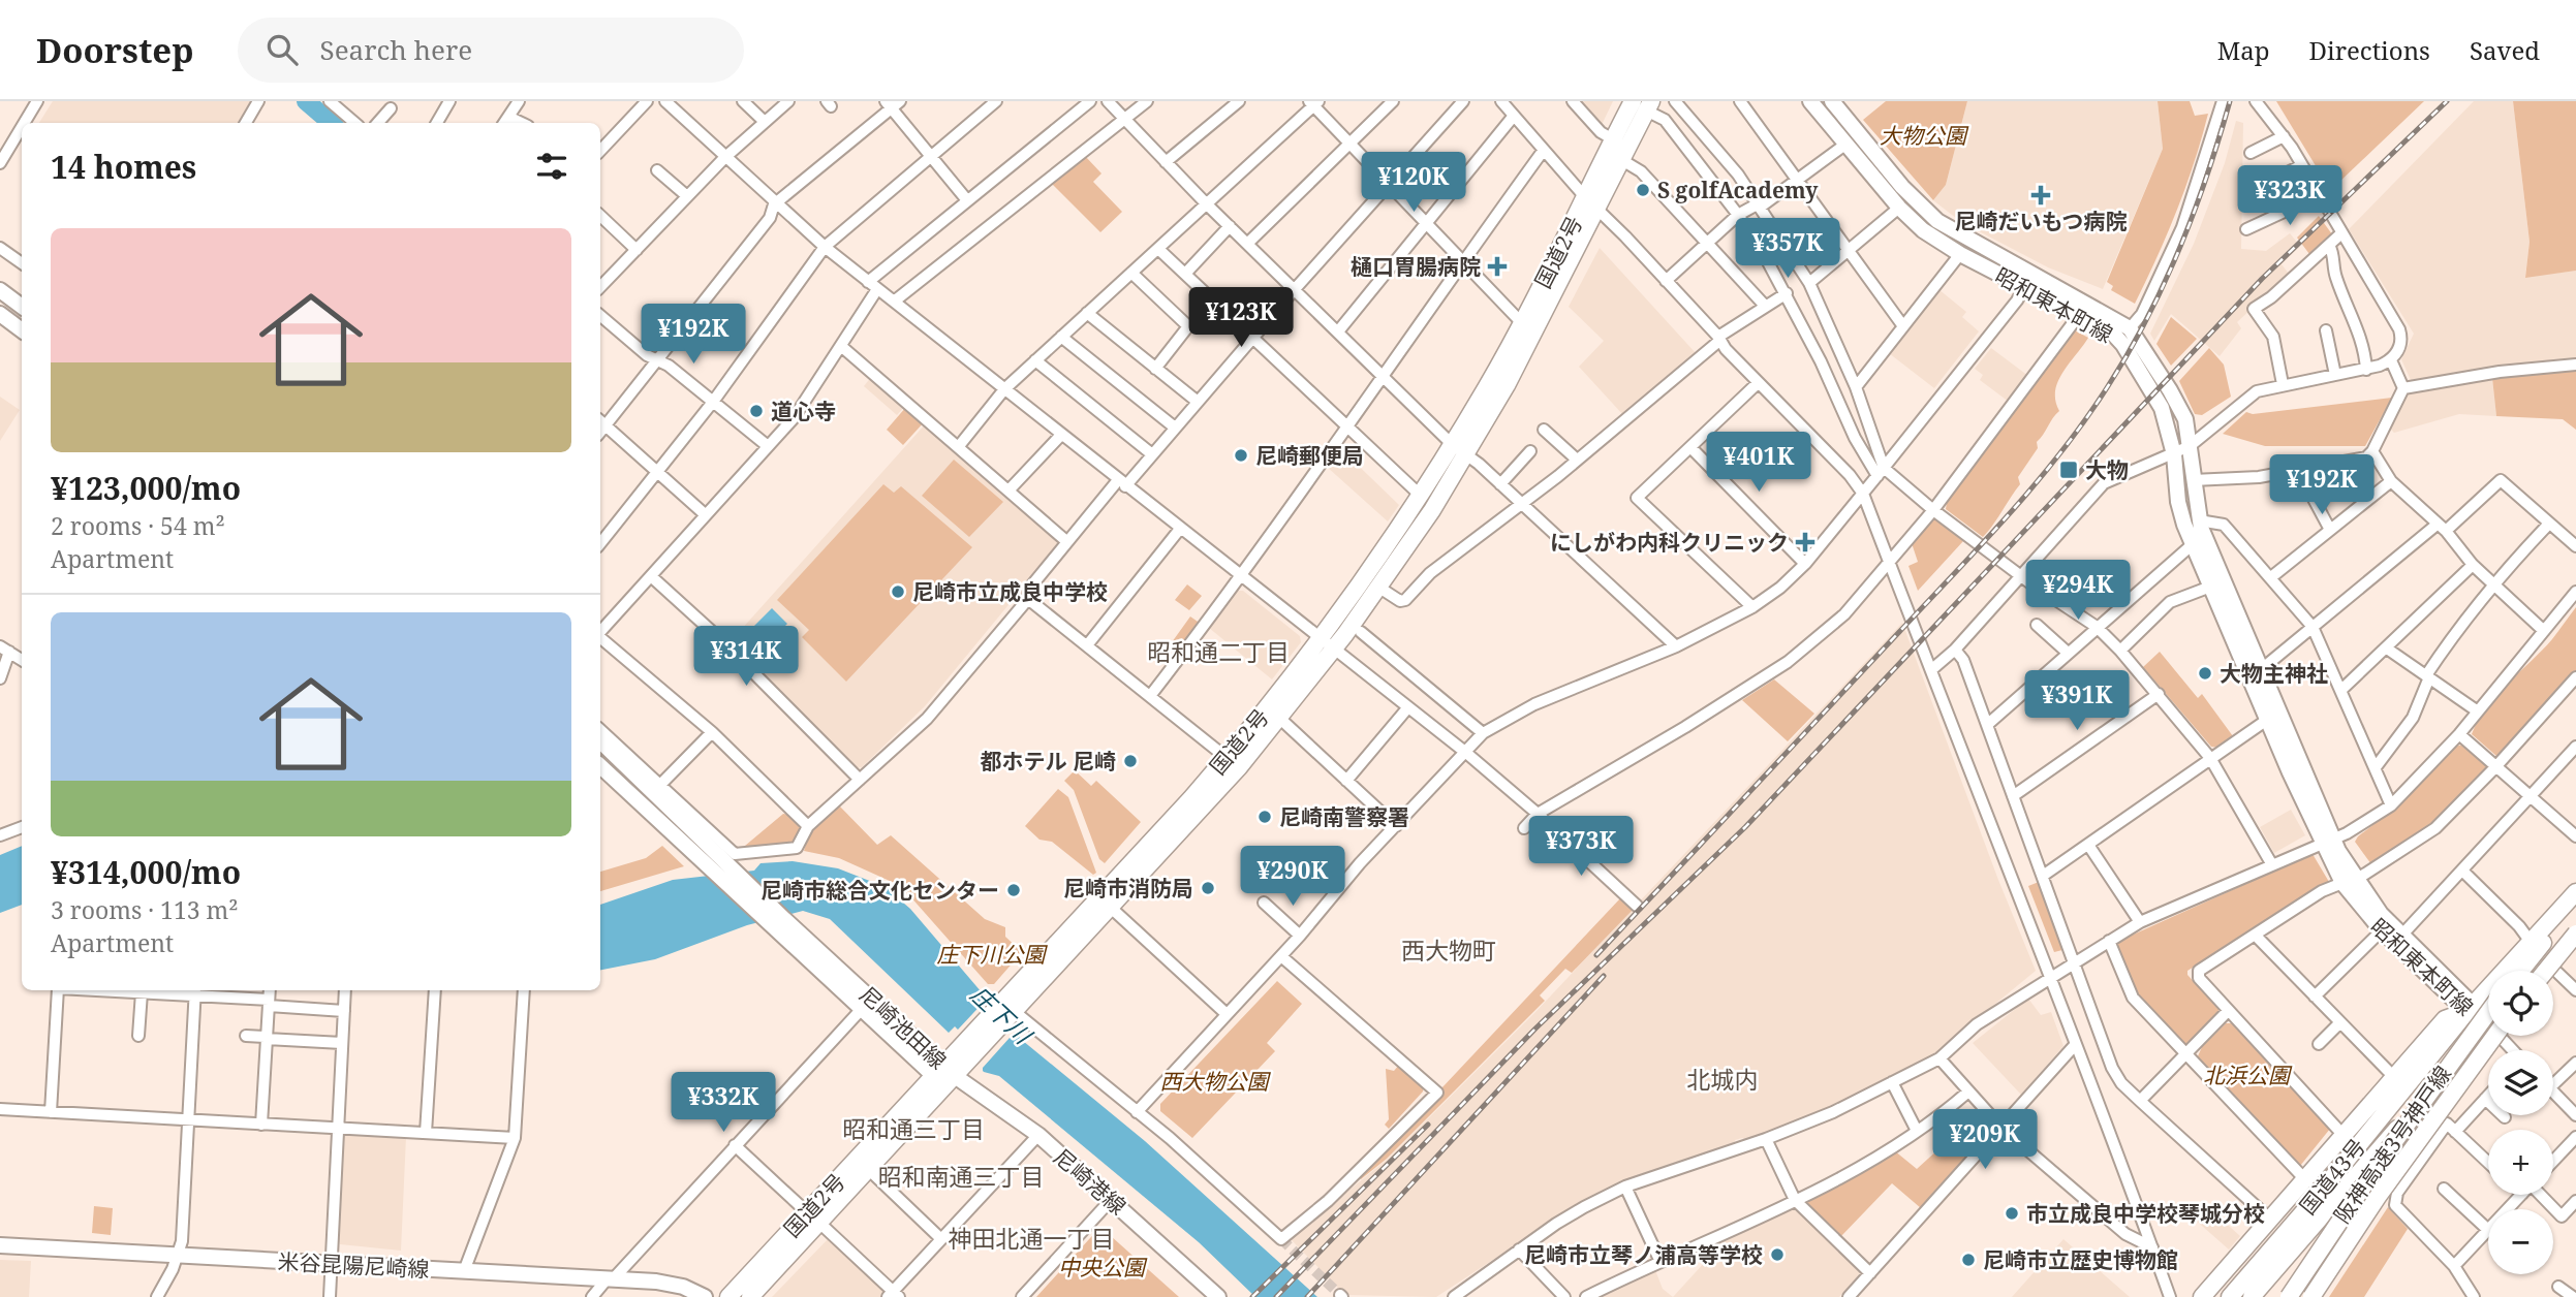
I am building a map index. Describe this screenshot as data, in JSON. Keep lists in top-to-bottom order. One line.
{"streets":{"highway":["国道2号","阪神高速3号神戸線","国道43号"],"main road":["昭和東本町線","尼崎池田線","尼崎港線","米谷昆陽尼崎線"]},"crossings":[["国道2号","尼崎池田線"],["国道2号","尼崎港線"],["昭和東本町線","国道43号"],["尼崎池田線","尼崎港線"]],"districts":["昭和通二丁目","西大物町","北城内","昭和通三丁目","昭和南通三丁目","神田北通一丁目"],"water":["庄下川"],"parks":["大物公園","庄下川公園","北浜公園","西大物公園","中央公園"],"places":{"other":["S golfAcademy","道心寺","尼崎郵便局","尼崎市立成良中学校","大物主神社","都ホテル 尼崎","尼崎南警察署","尼崎市消防局","尼崎市総合文化センター","市立成良中学校琴城分校","尼崎市立琴ノ浦高等学校","尼崎市立歴史博物館"],"health":["尼崎だいもつ病院","樋口胃腸病院","にしがわ内科クリニック"],"transit":["大物"]},"page":{"header":"Doorstep","search":"Search here","nav":["Map","Directions","Saved"],"heading":"14 homes","price":["¥120K","¥323K","¥357K","¥123K","¥192K","¥401K","¥192K","¥294K","¥314K","¥391K","¥373K","¥290K","¥332K","¥209K"],"list":[{"name":"¥123,000/mo","note":"2 rooms · 54 m² · Apartment"},{"name":"¥314,000/mo","note":"3 rooms · 113 m² · Apartment"}],"map_buttons":["+","−"]}}
